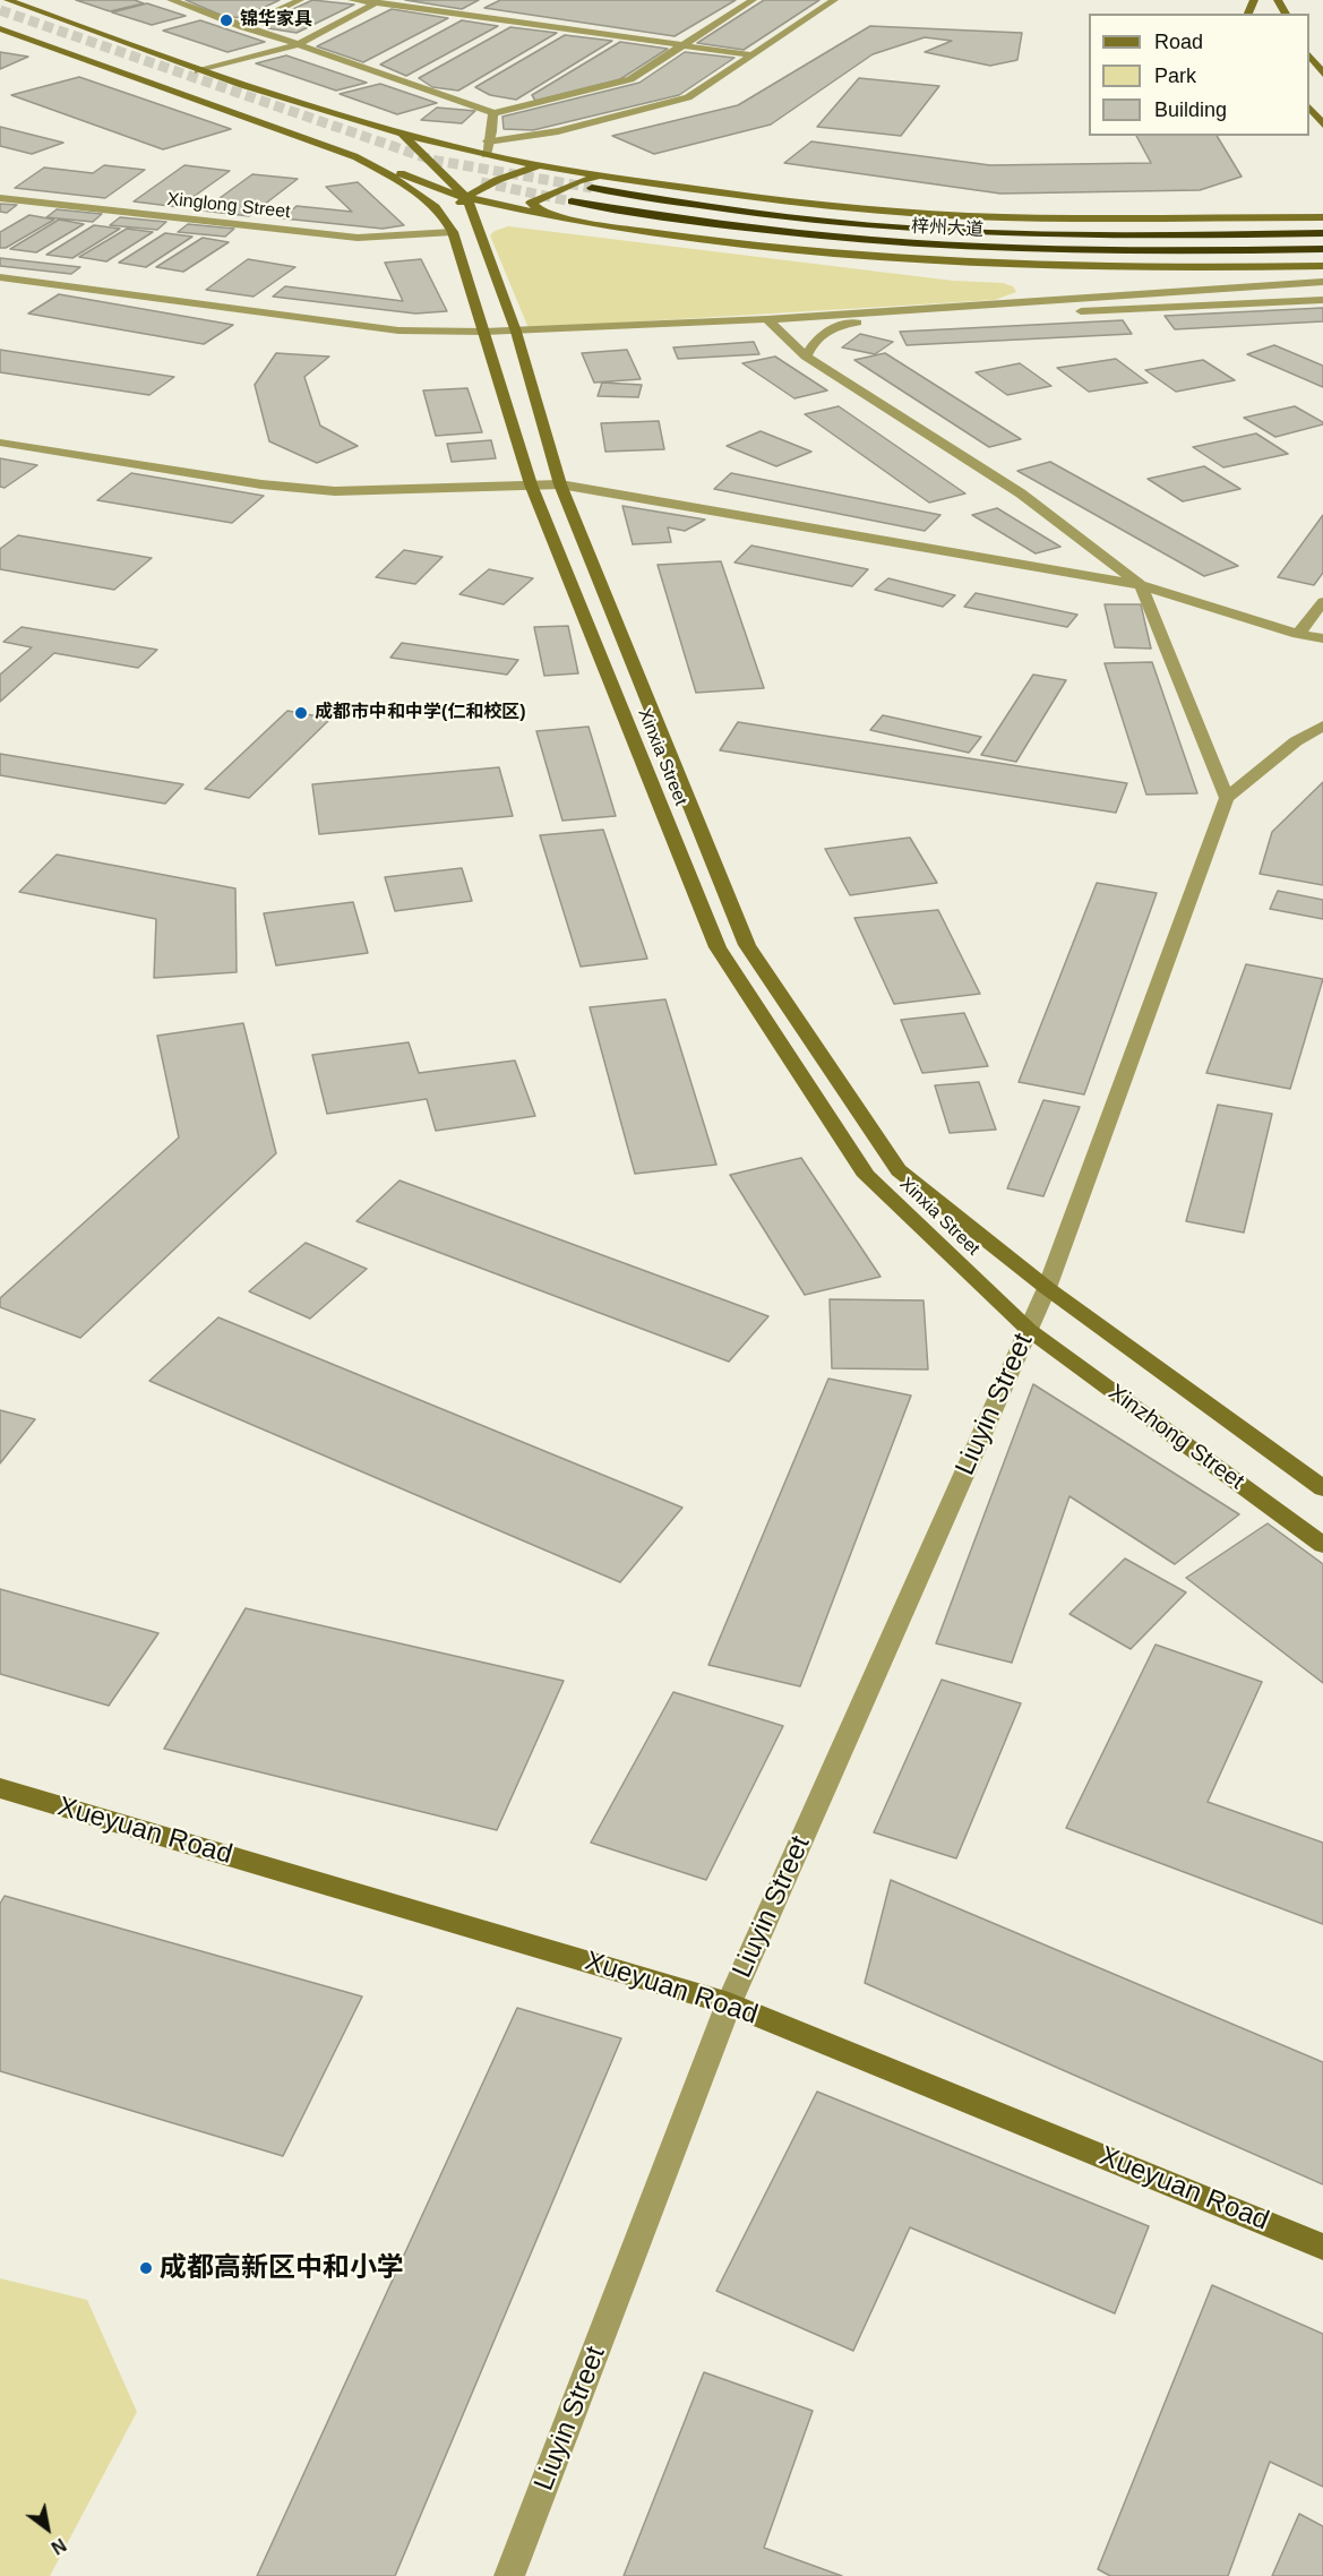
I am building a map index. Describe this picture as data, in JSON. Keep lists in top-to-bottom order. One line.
{"streets":{"highway":["梓州大道"],"main road":["Xinxia Street","Xinzhong Street","Xueyuan Road"],"street":["Xinglong Street","Liuyin Street"]},"crossings":[["Xinglong Street","Xinxia Street"],["Xinxia Street","Liuyin Street"],["Xinxia Street","Xinzhong Street"],["Liuyin Street","Xinzhong Street"],["Liuyin Street","Xueyuan Road"]],"places":["锦华家具","成都市中和中学(仁和校区)","成都高新区中和小学"],"legend":["Road","Park","Building"],"north":"bottom right"}
